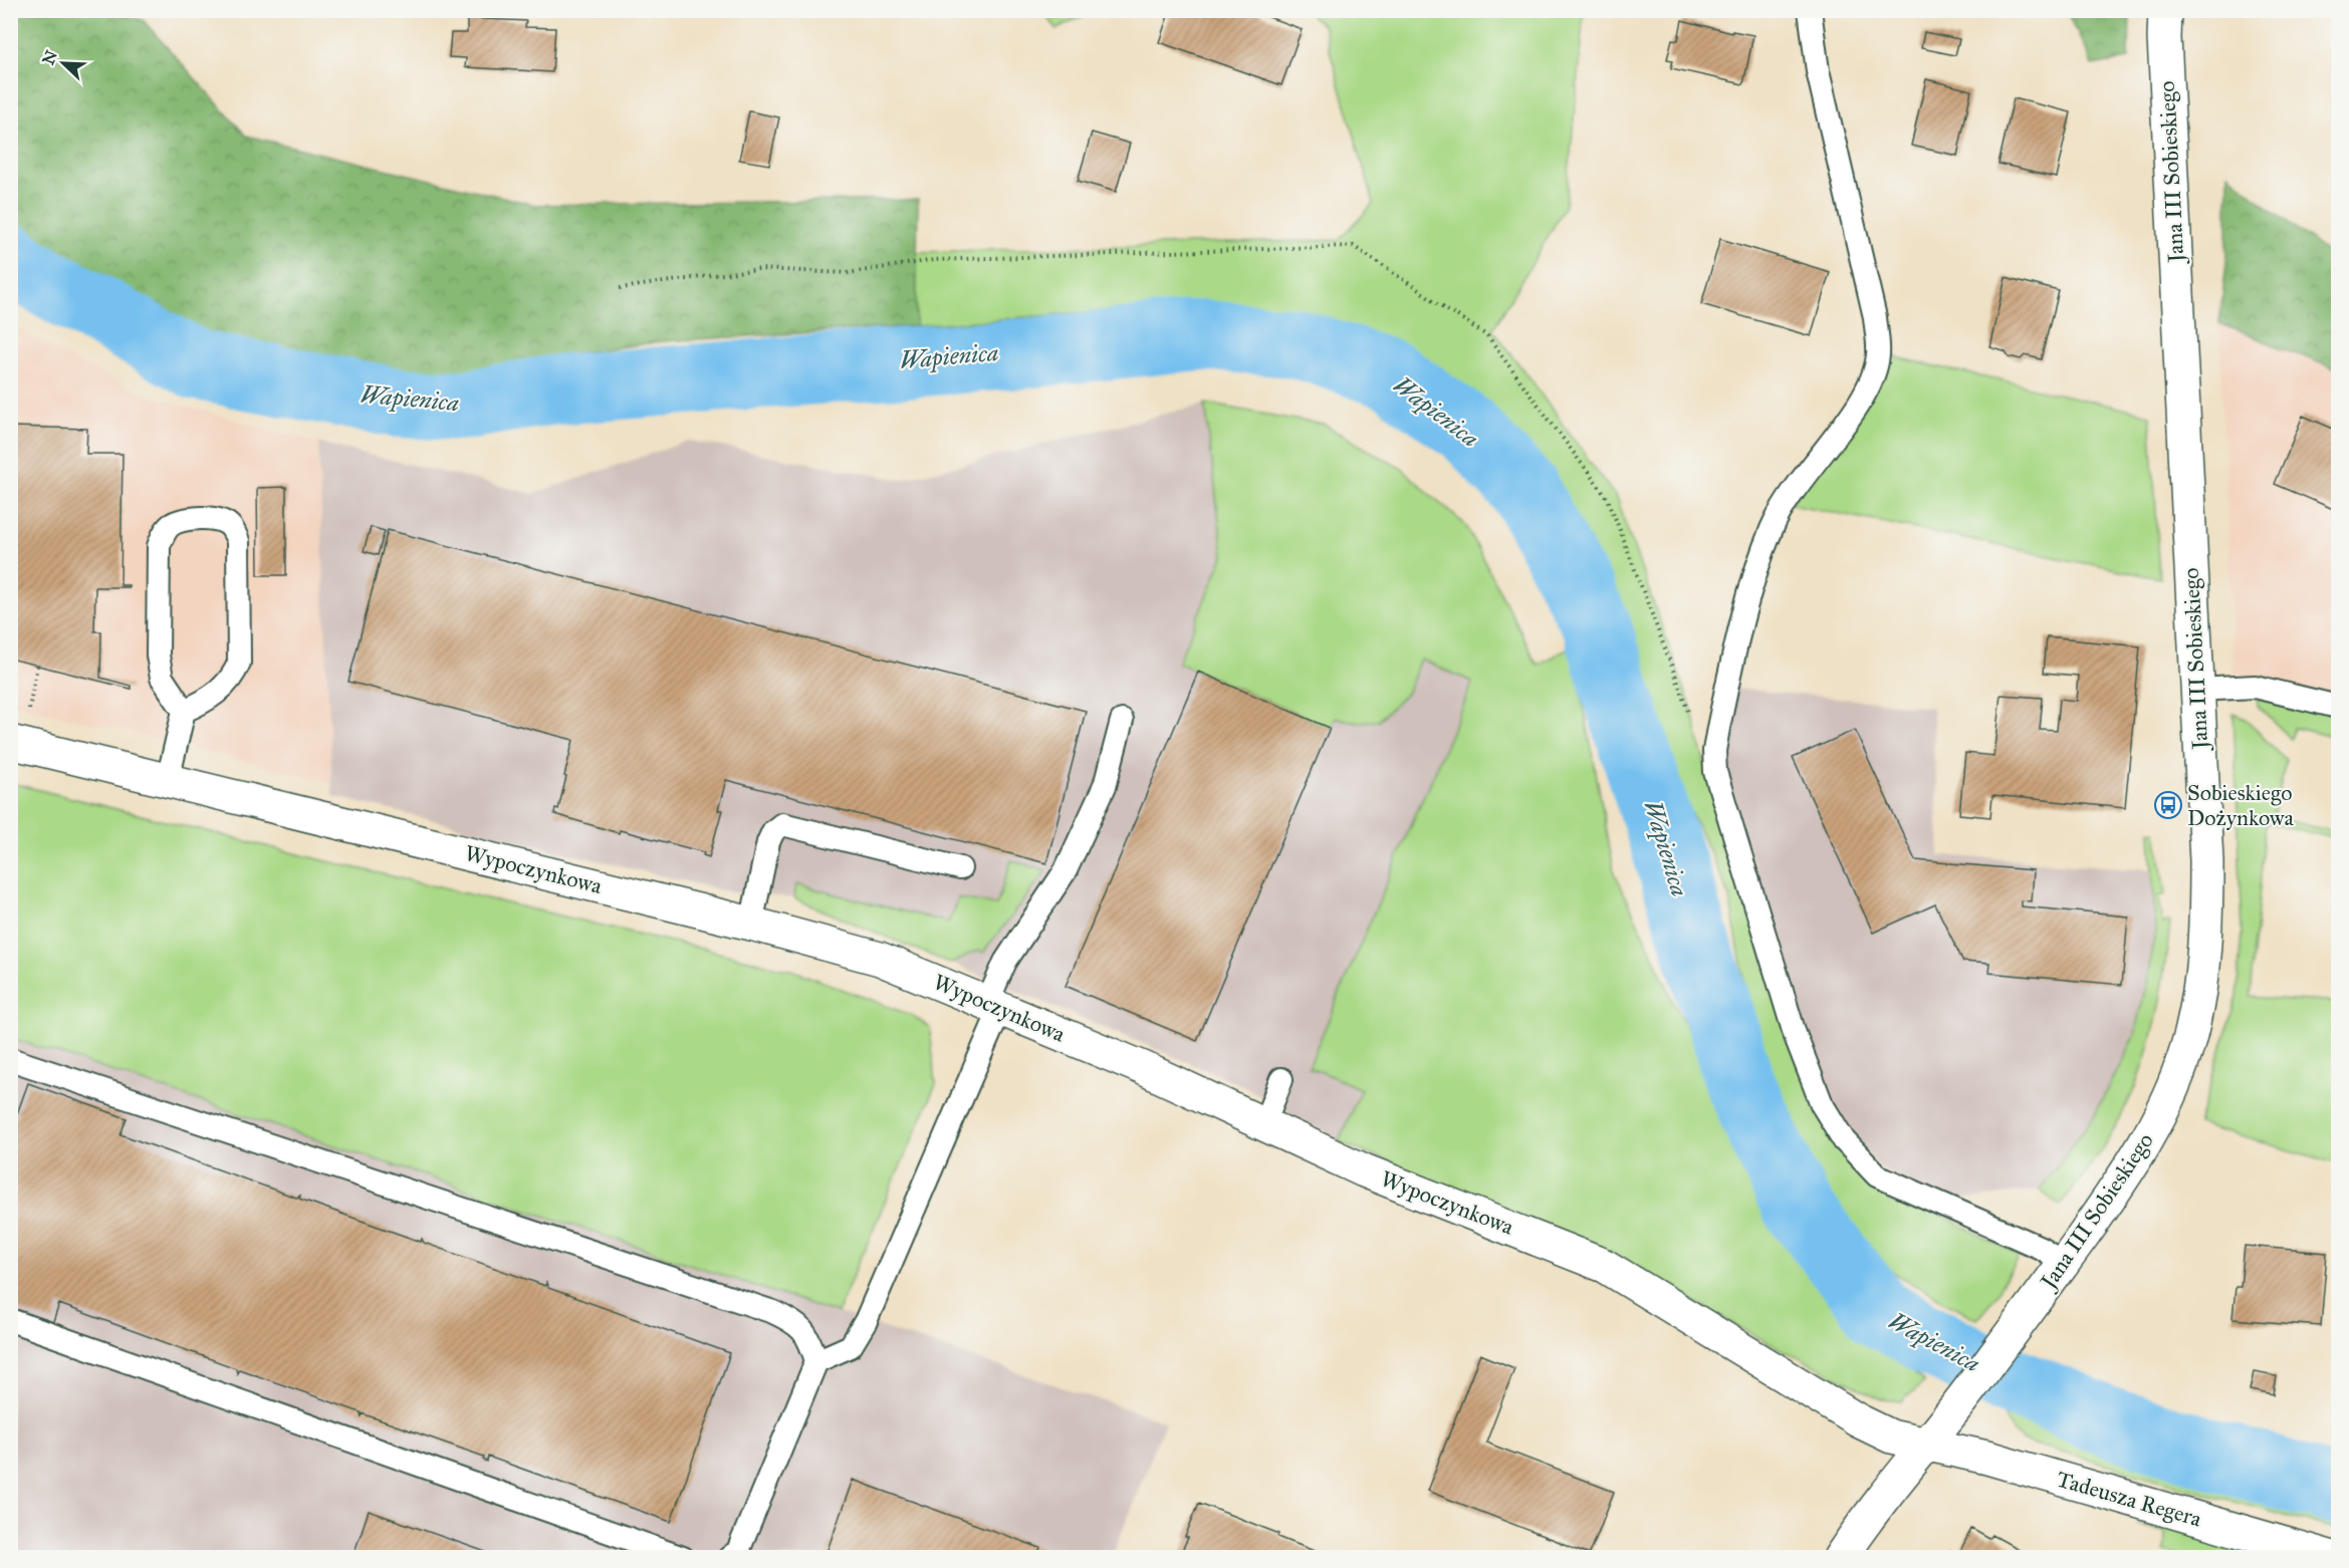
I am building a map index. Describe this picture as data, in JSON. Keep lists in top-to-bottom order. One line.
{"streets":{"street":["Jana III Sobieskiego","Wypoczynkowa","Tadeusza Regera"]},"crossings":[["Jana III Sobieskiego","Wypoczynkowa"],["Jana III Sobieskiego","Tadeusza Regera"],["Wypoczynkowa","Tadeusza Regera"]],"water":["Wapienica"],"places":{"bus stop":["Sobieskiego Dożynkowa"]},"north":"top left"}
